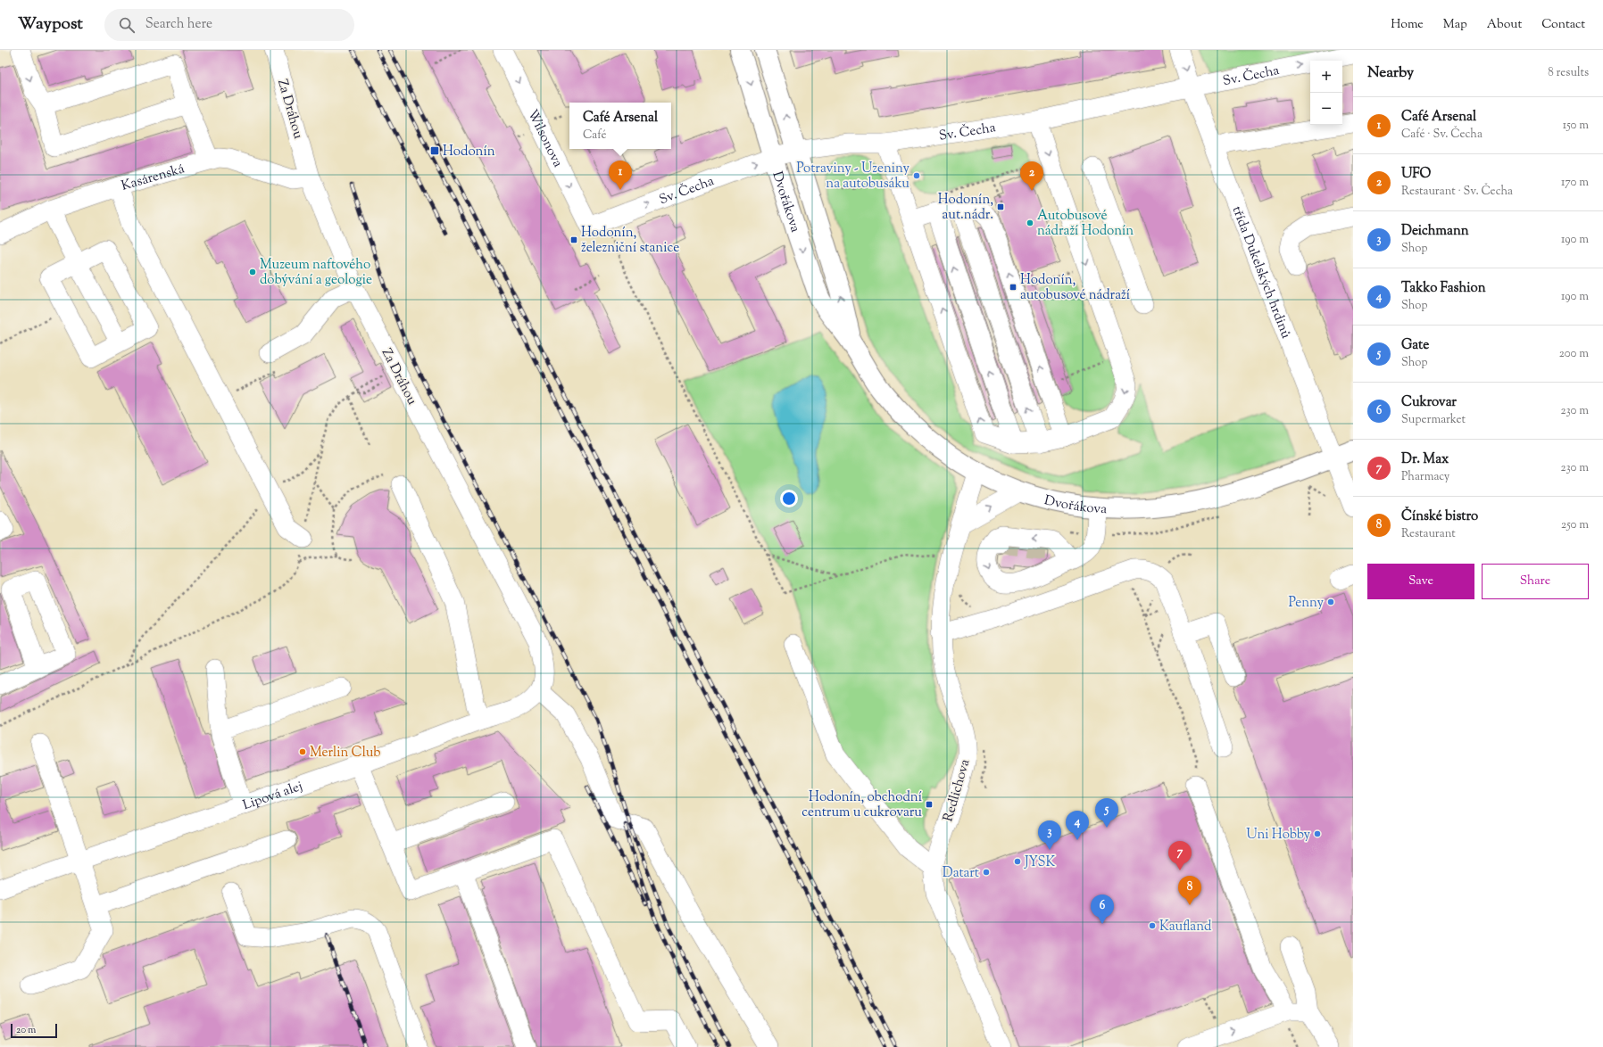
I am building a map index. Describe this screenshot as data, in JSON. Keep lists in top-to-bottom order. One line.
{"streets":{"main road":["Dvořákova"],"street":["Sv. Čecha","Za Dráhou","Wilsonova","Kasárenská","třída Dukelských hrdinů","Redlichova","Lipová alej"]},"crossings":[["Sv. Čecha","Wilsonova"],["Sv. Čecha","Dvořákova"],["Sv. Čecha","třída Dukelských hrdinů"],["Za Dráhou","Kasárenská"],["Za Dráhou","Lipová alej"],["Dvořákova","třída Dukelských hrdinů"],["Dvořákova","Redlichova"]],"one_way":["Wilsonova"],"places":{"transit":["Hodonín","Hodonín, aut.nádr.","Hodonín, železniční stanice","Hodonín, autobusové nádraží","Hodonín, obchodní centrum u cukrovaru"],"other":["Potraviny - Uzeniny na autobusáku","Autobusové nádraží Hodonín","Muzeum naftového dobývání a geologie","Penny","Merlin Club","Uni Hobby","JYSK","Datart","Kaufland"]},"scale_bar":"20 m","page":{"header":"Waypost","search":"Search here","nav":["Home","Map","About","Contact"],"heading":["Nearby","8 results"],"map_buttons":["+","−"],"list":[{"mark":"1","name":"Café Arsenal","note":"Café · Sv. Čecha","value":"150 m"},{"mark":"2","name":"UFO","note":"Restaurant · Sv. Čecha","value":"170 m"},{"mark":"3","name":"Deichmann","note":"Shop","value":"190 m"},{"mark":"4","name":"Takko Fashion","note":"Shop","value":"190 m"},{"mark":"5","name":"Gate","note":"Shop","value":"200 m"},{"mark":"6","name":"Cukrovar","note":"Supermarket","value":"230 m"},{"mark":"7","name":"Dr. Max","note":"Pharmacy","value":"230 m"},{"mark":"8","name":"Čínské bistro","note":"Restaurant","value":"250 m"}],"popup":["Café Arsenal","Café"],"pins":["1","2","5","4","3","7","8","6"],"buttons":["Save","Share"],"scale":"20 m"}}
